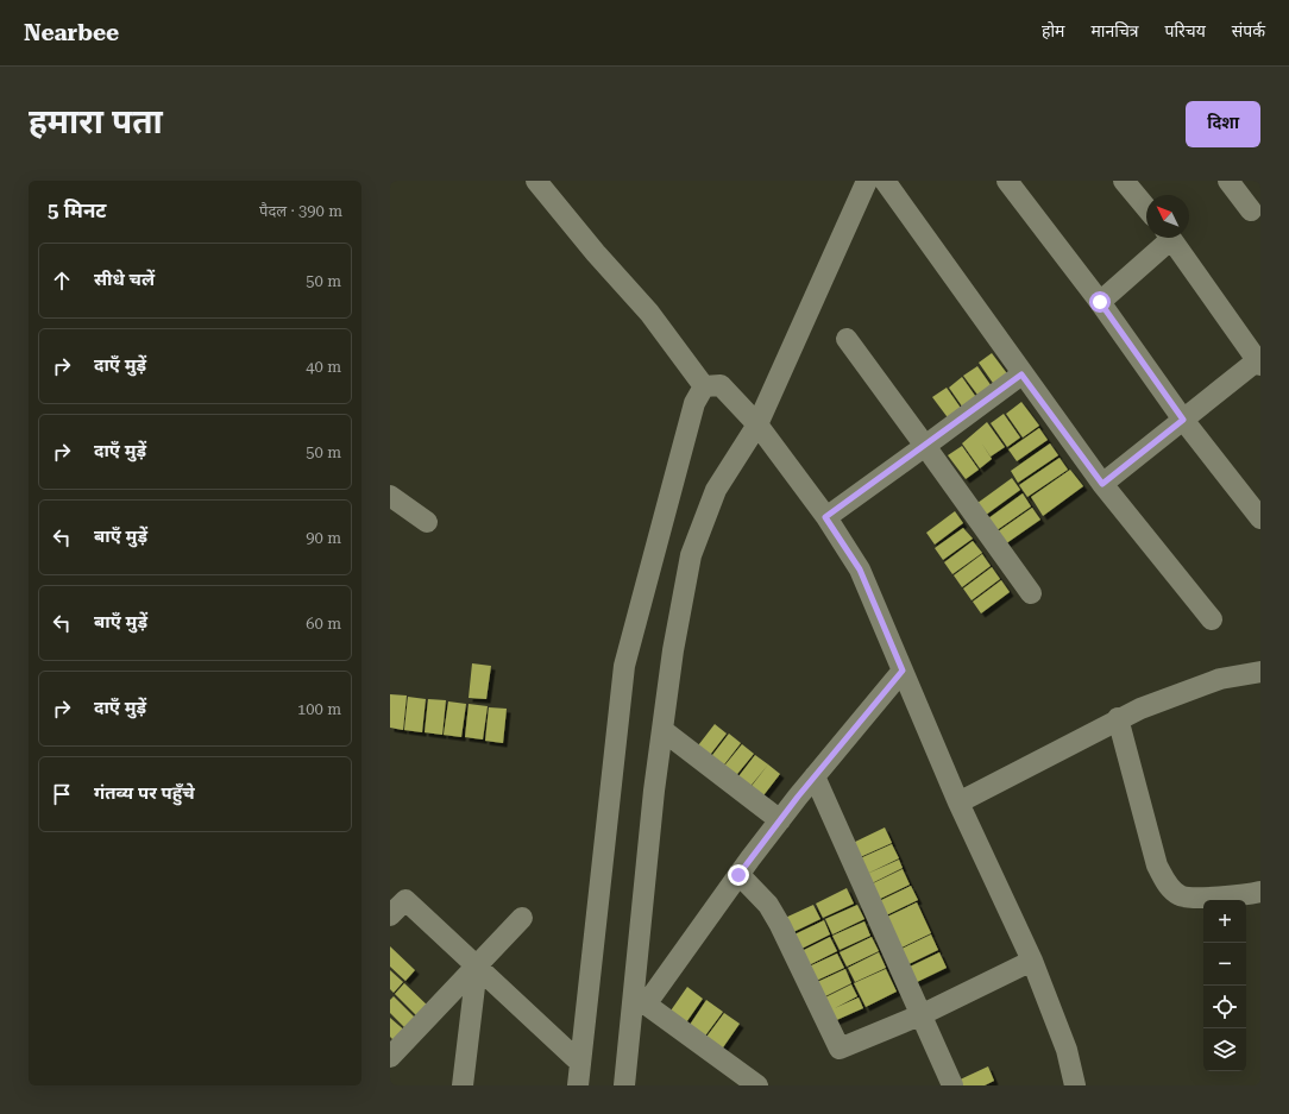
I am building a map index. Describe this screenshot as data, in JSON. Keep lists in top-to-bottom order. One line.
{"north":"top left","page":{"header":"Nearbee","nav":["होम","मानचित्र","परिचय","संपर्क"],"buttons":"दिशा","title":"हमारा पता","heading":["5 मिनट","पैदल · 390 m"],"list":[["सीधे चलें","50 m"],["दाएँ मुड़ें","40 m"],["दाएँ मुड़ें","50 m"],["बाएँ मुड़ें","90 m"],["बाएँ मुड़ें","60 m"],["दाएँ मुड़ें","100 m"],"गंतव्य पर पहुँचे"],"map_buttons":["+","−"]}}
